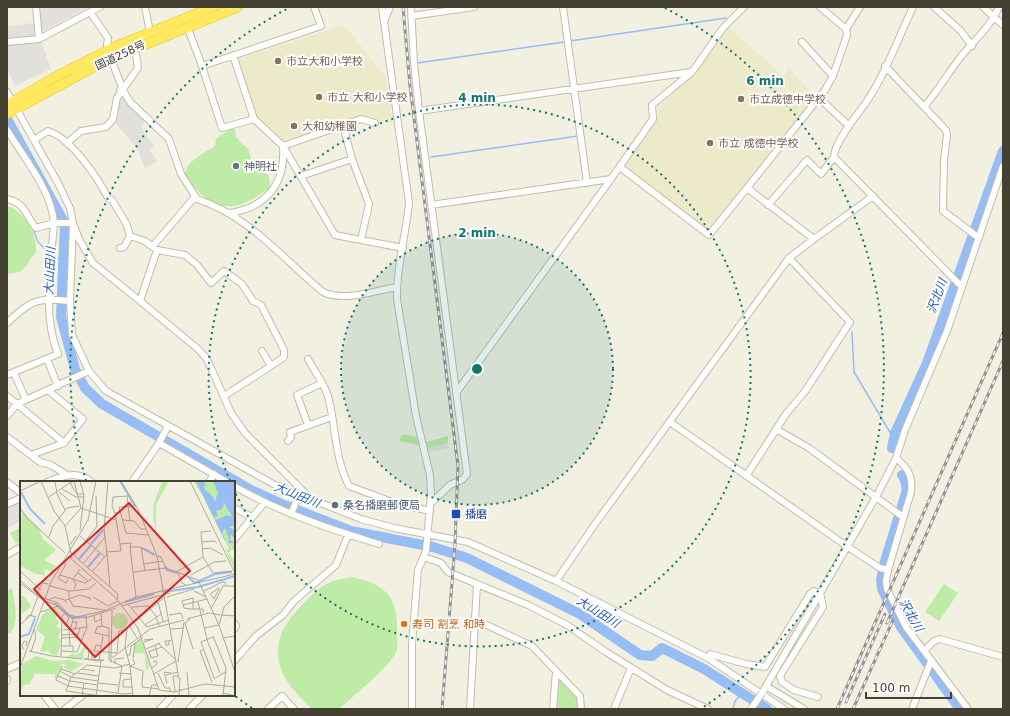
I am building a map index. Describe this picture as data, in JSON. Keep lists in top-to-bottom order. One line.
{"streets":{"highway":["国道258号"]},"water":["大山田川","沢北川"],"places":{"other":["市立大和小学校","市立 大和小学校","市立成徳中学校","大和幼稚園","市立 成徳中学校","神明社","桑名播磨郵便局","寿司 割烹 和時"],"transit":["播磨"]},"scale_bar":"100 m","rings":["6 min","4 min","2 min"]}
